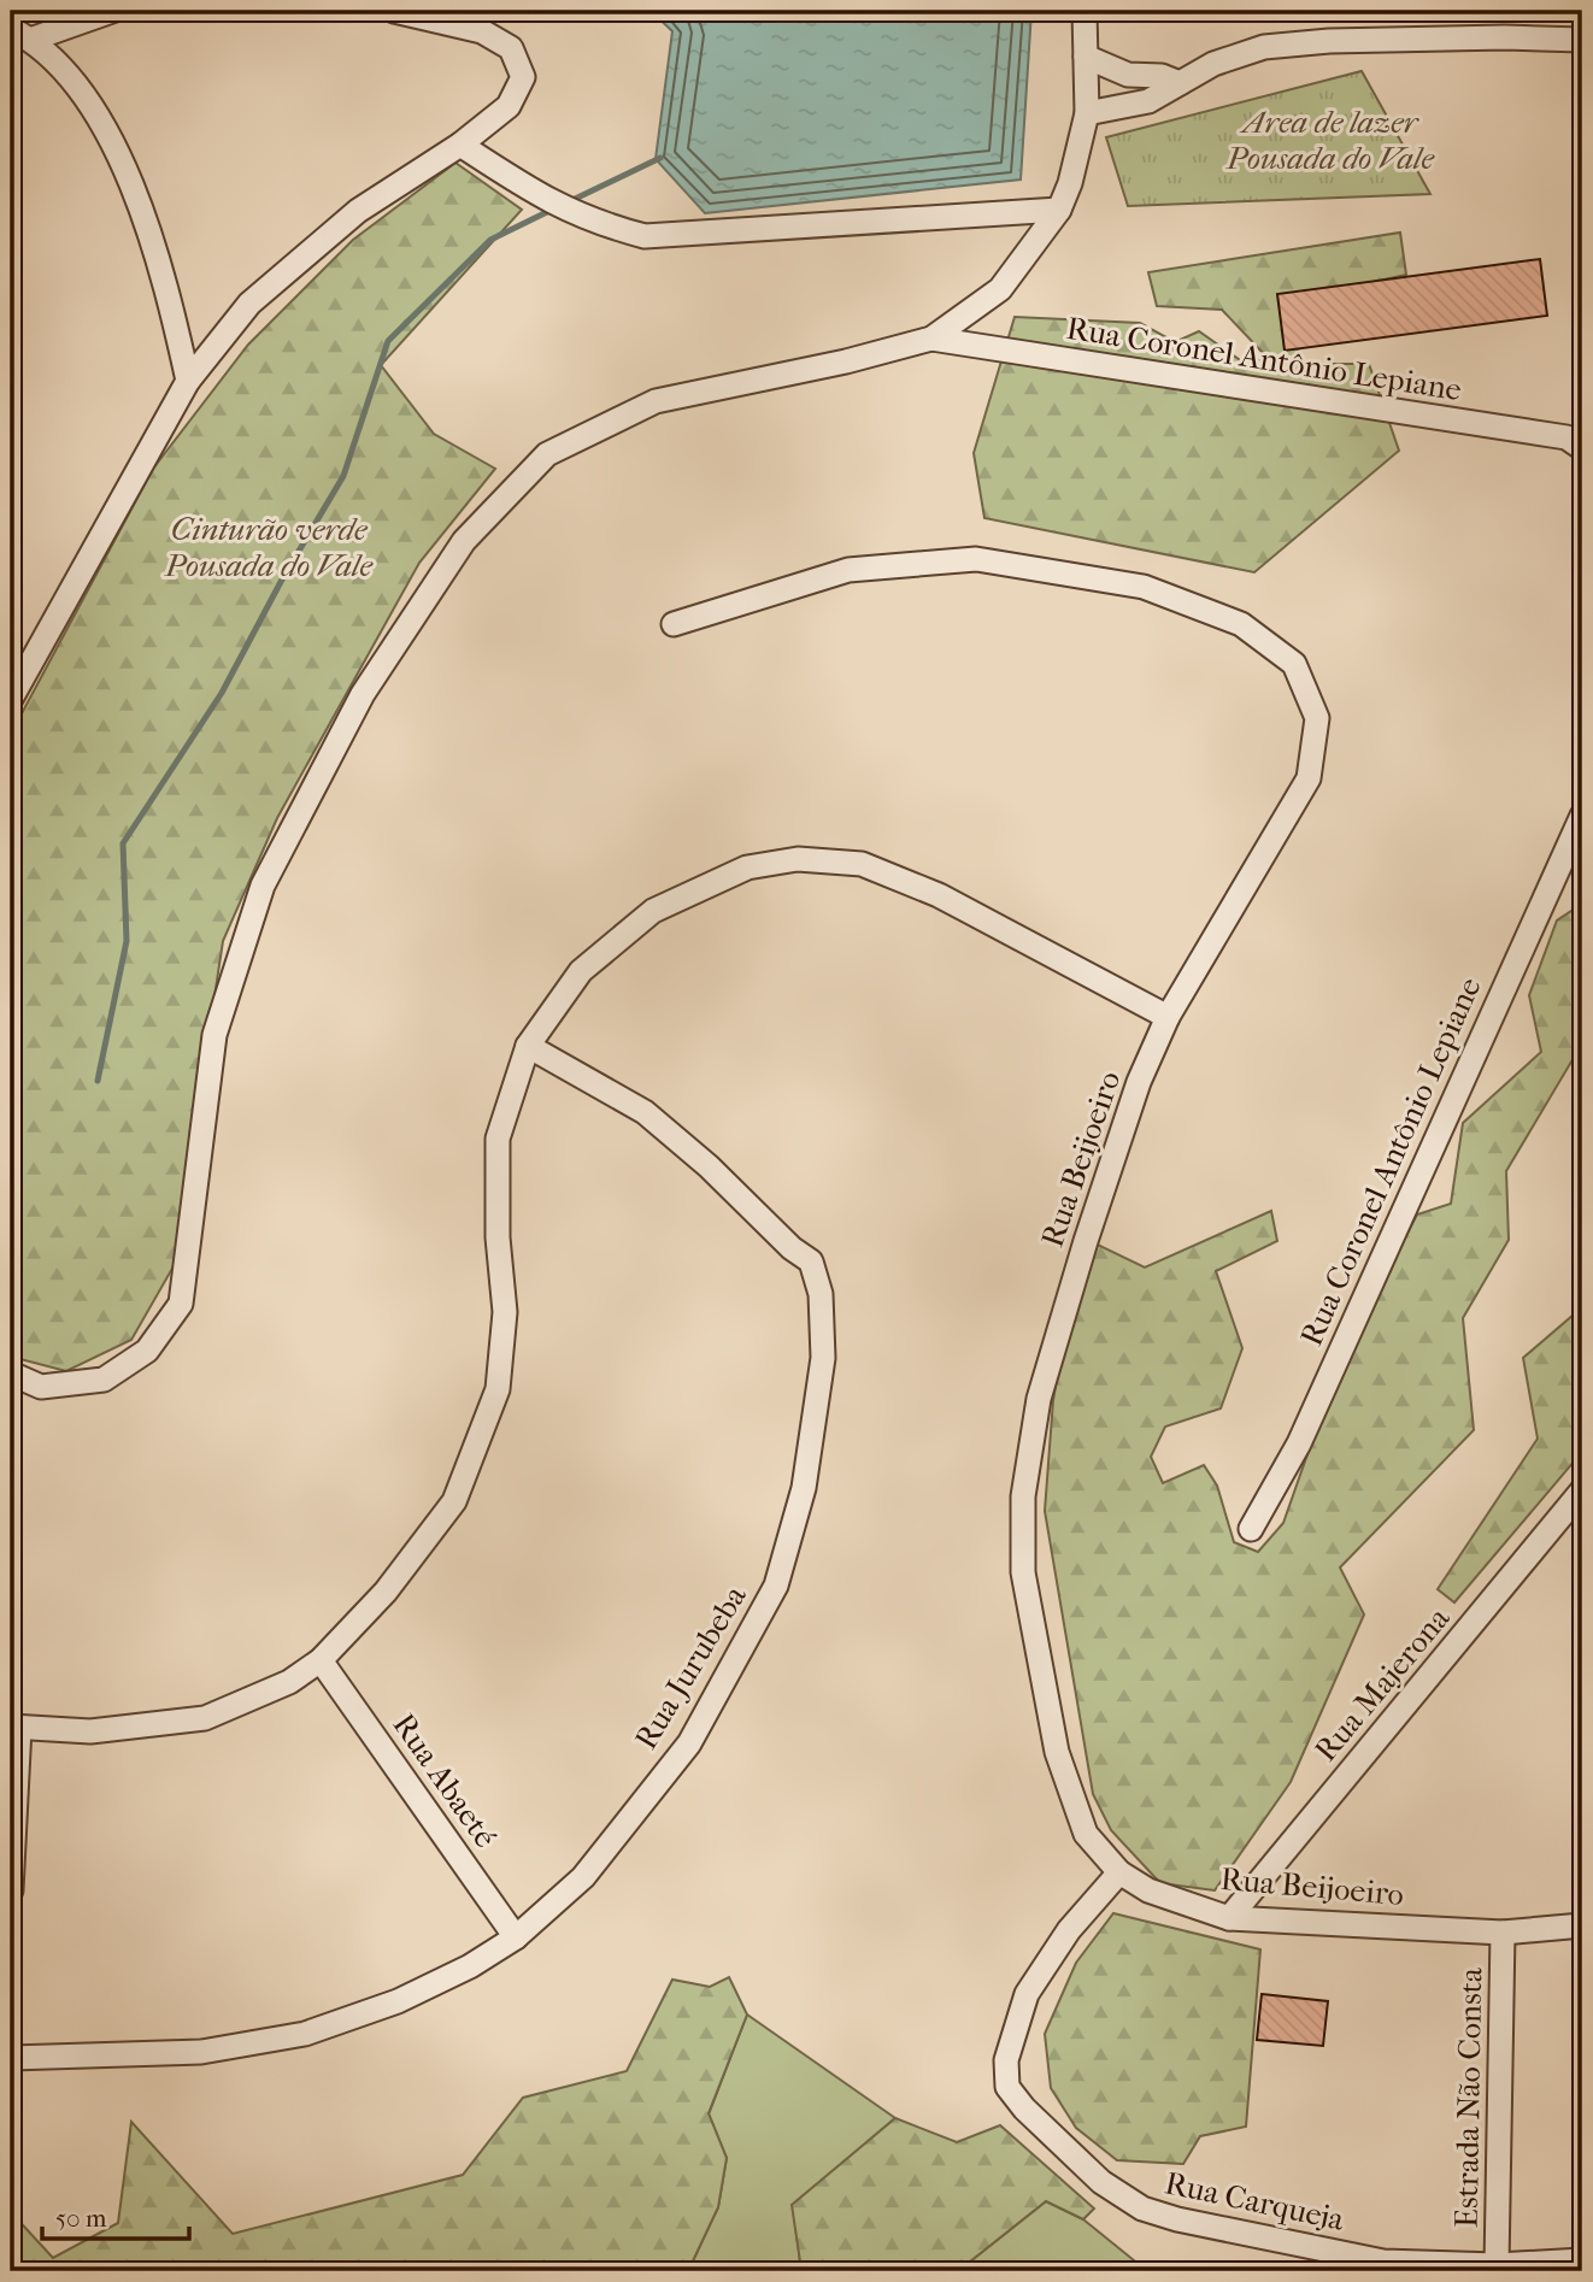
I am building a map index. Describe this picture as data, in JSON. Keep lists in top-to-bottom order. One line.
{"streets":{"street":["Rua Coronel Antônio Lepiane","Rua Beijoeiro","Rua Jurubeba","Rua Majerona","Rua Abaeté","Estrada Não Consta","Rua Carqueja"]},"crossings":[["Rua Beijoeiro","Rua Majerona"],["Rua Beijoeiro","Estrada Não Consta"],["Rua Beijoeiro","Rua Carqueja"],["Rua Jurubeba","Rua Abaeté"],["Estrada Não Consta","Rua Carqueja"]],"parks":["Area de lazer Pousada do Vale","Cinturão verde Pousada do Vale"],"scale_bar":"50 m"}
